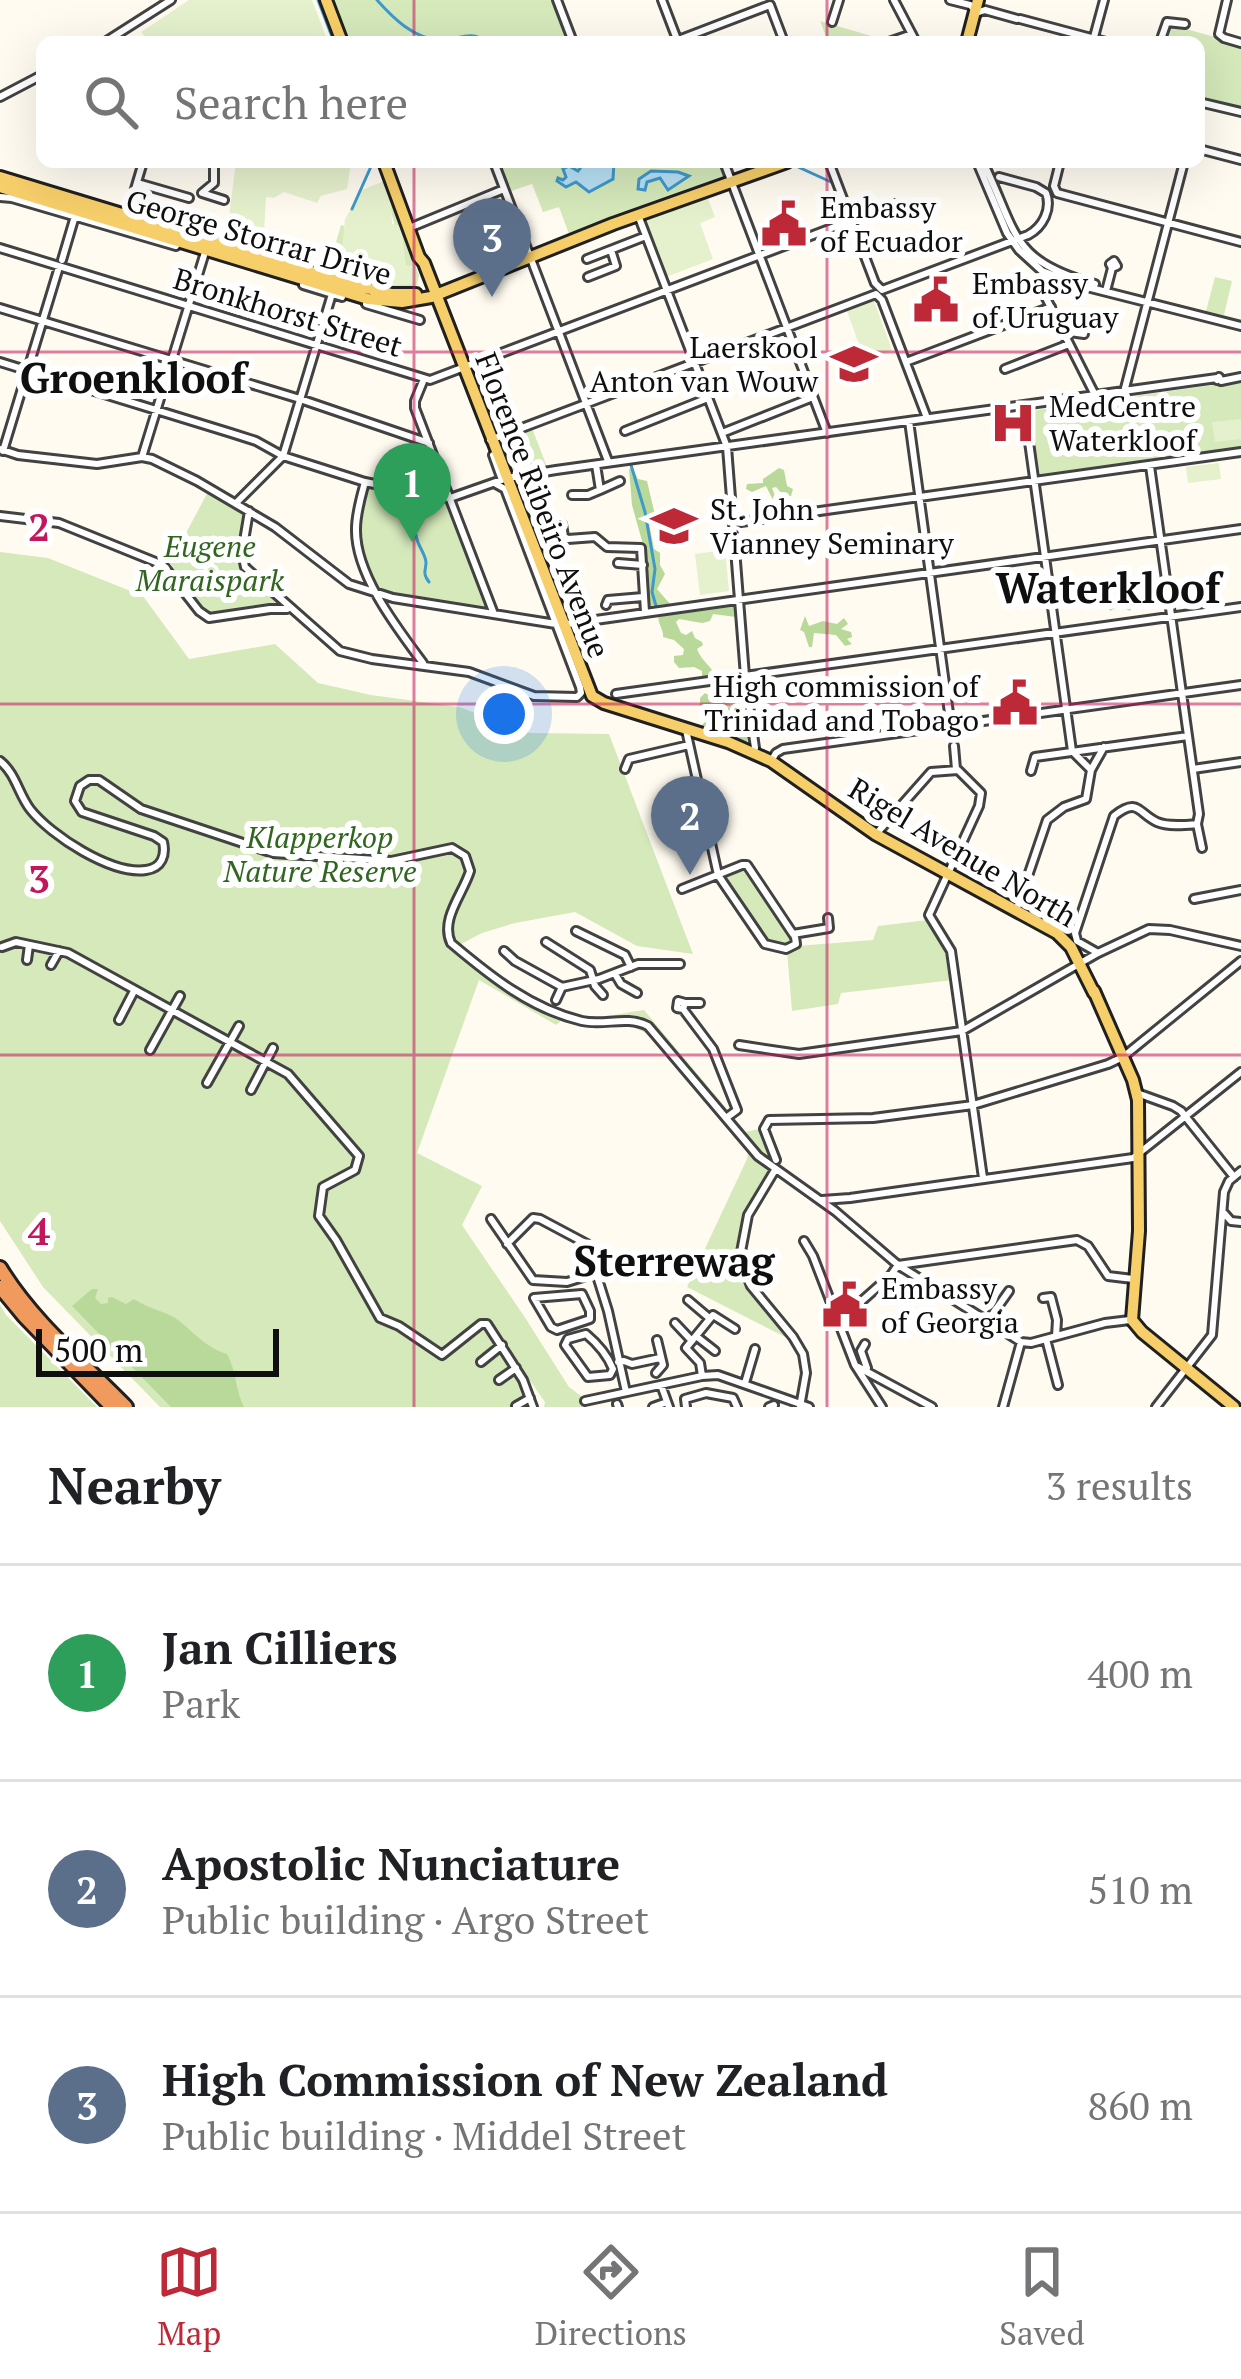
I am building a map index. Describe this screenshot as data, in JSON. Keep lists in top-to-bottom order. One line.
{"streets":{"main road":["George Storrar Drive","Florence Ribeiro Avenue","Rigel Avenue North"],"street":["Bronkhorst Street"]},"crossings":[["George Storrar Drive","Florence Ribeiro Avenue"],["Bronkhorst Street","Florence Ribeiro Avenue"],["Florence Ribeiro Avenue","Rigel Avenue North"]],"districts":["Groenkloof","Waterkloof","Sterrewag"],"parks":["Eugene Maraispark","Klapperkop Nature Reserve"],"places":{"public building":["Embassy of Ecuador","Embassy of Uruguay","High commission of Trinidad and Tobago","Embassy of Georgia"],"school or university":["Laerskool Anton van Wouw","St. John Vianney Seminary"],"hospital":["MedCentre Waterkloof"]},"scale_bar":"500 m","page":{"search":"Search here","pins":["3","1","2"],"scale":"500 m","heading":["Nearby","3 results"],"list":[{"mark":"1","name":"Jan Cilliers","note":"Park","value":"400 m"},{"mark":"2","name":"Apostolic Nunciature","note":"Public building · Argo Street","value":"510 m"},{"mark":"3","name":"High Commission of New Zealand","note":"Public building · Middel Street","value":"860 m"}],"nav":["Map","Directions","Saved"]},"grid":{"rows":["2","3","4"]}}
